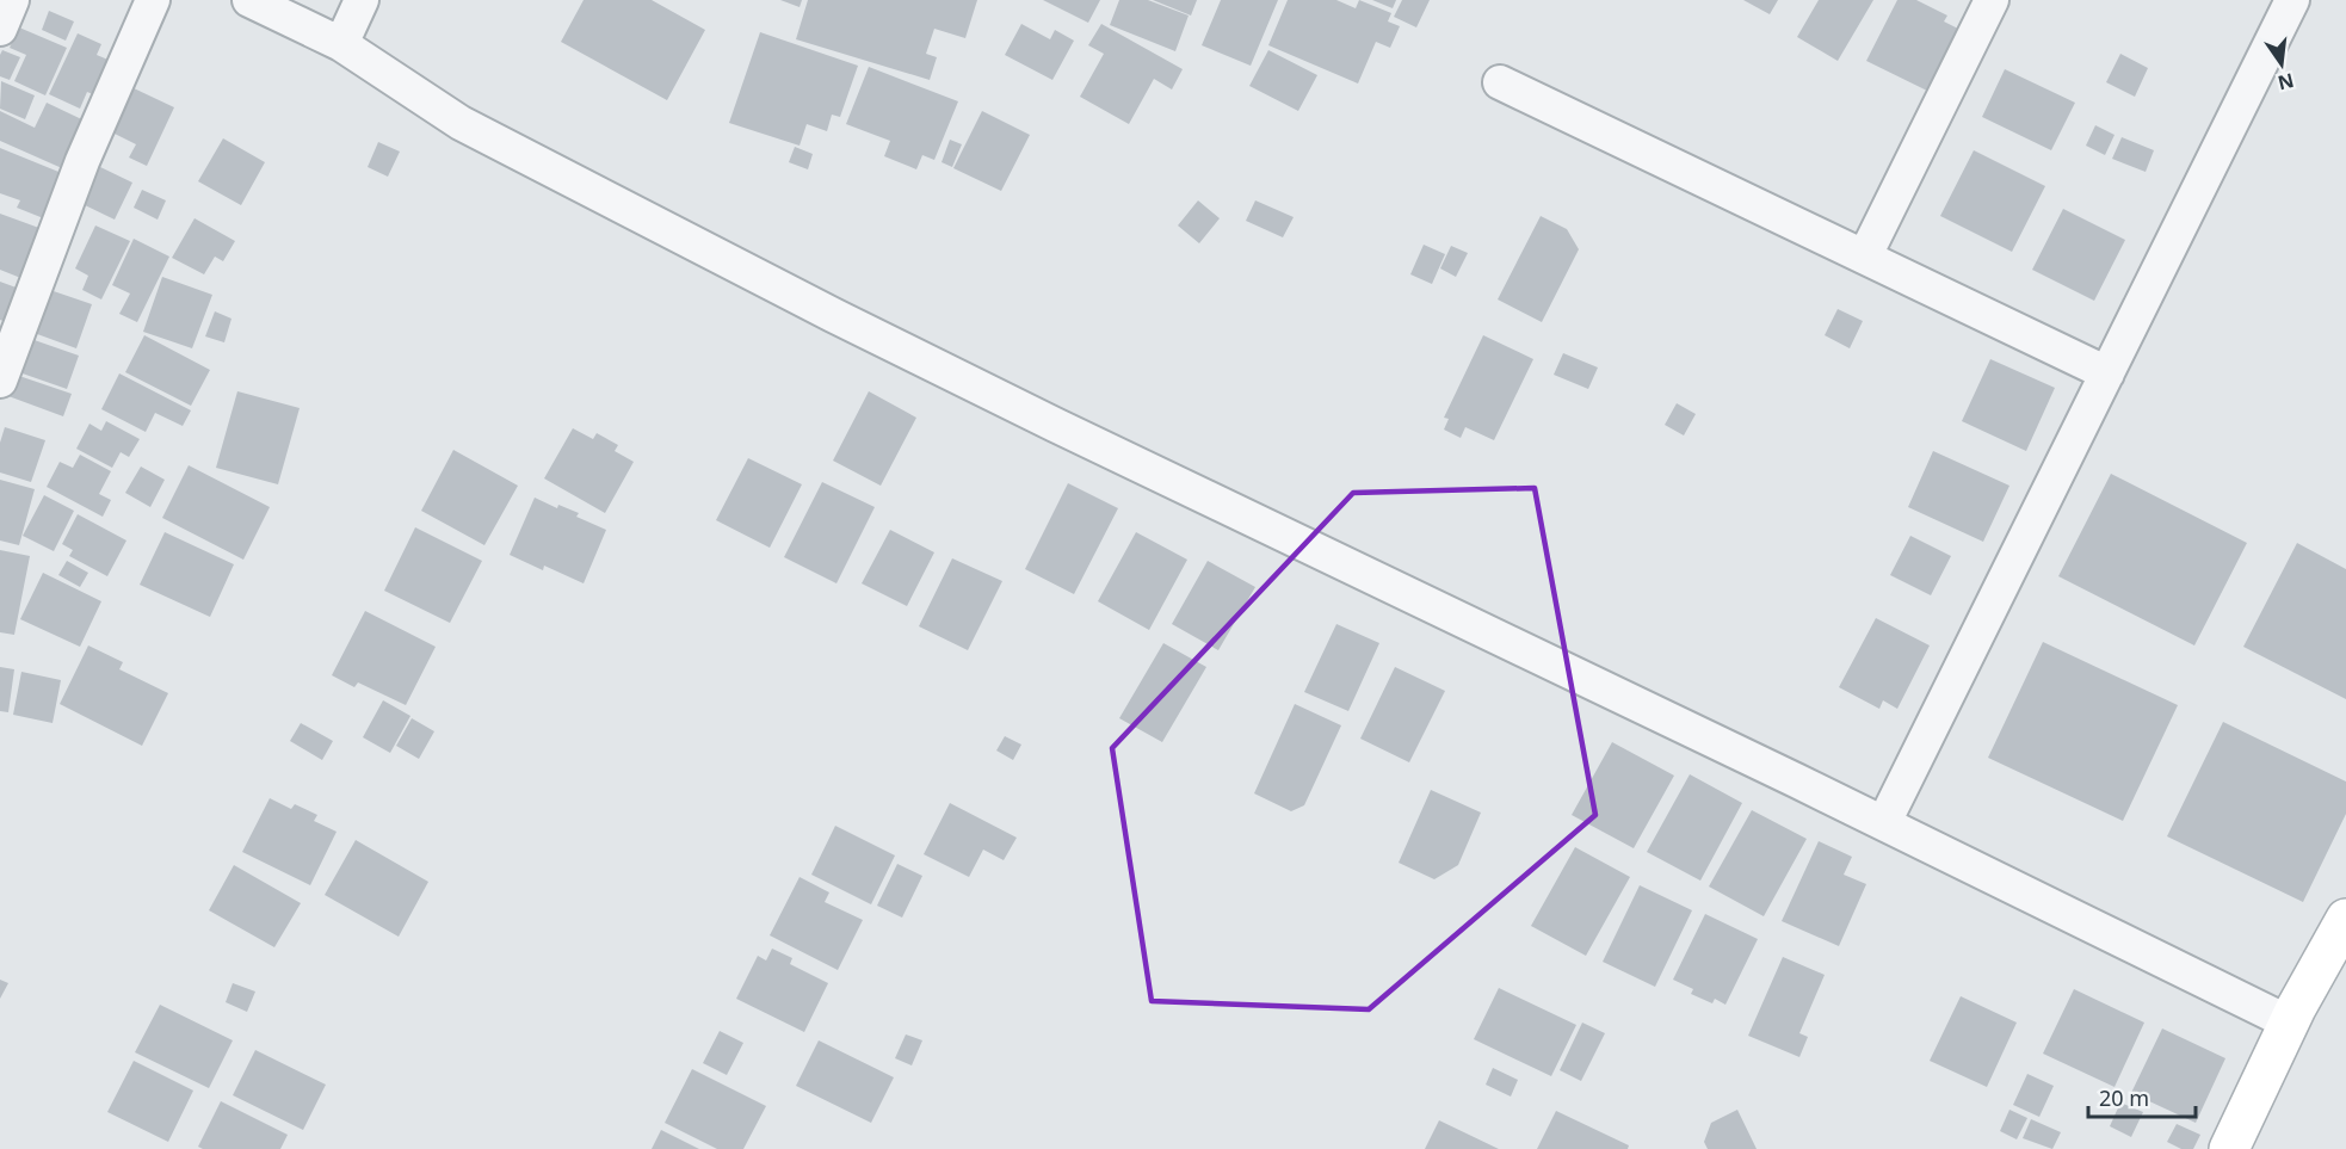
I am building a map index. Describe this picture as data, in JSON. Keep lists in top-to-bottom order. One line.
{"scale_bar":"20 m","north":"bottom"}
